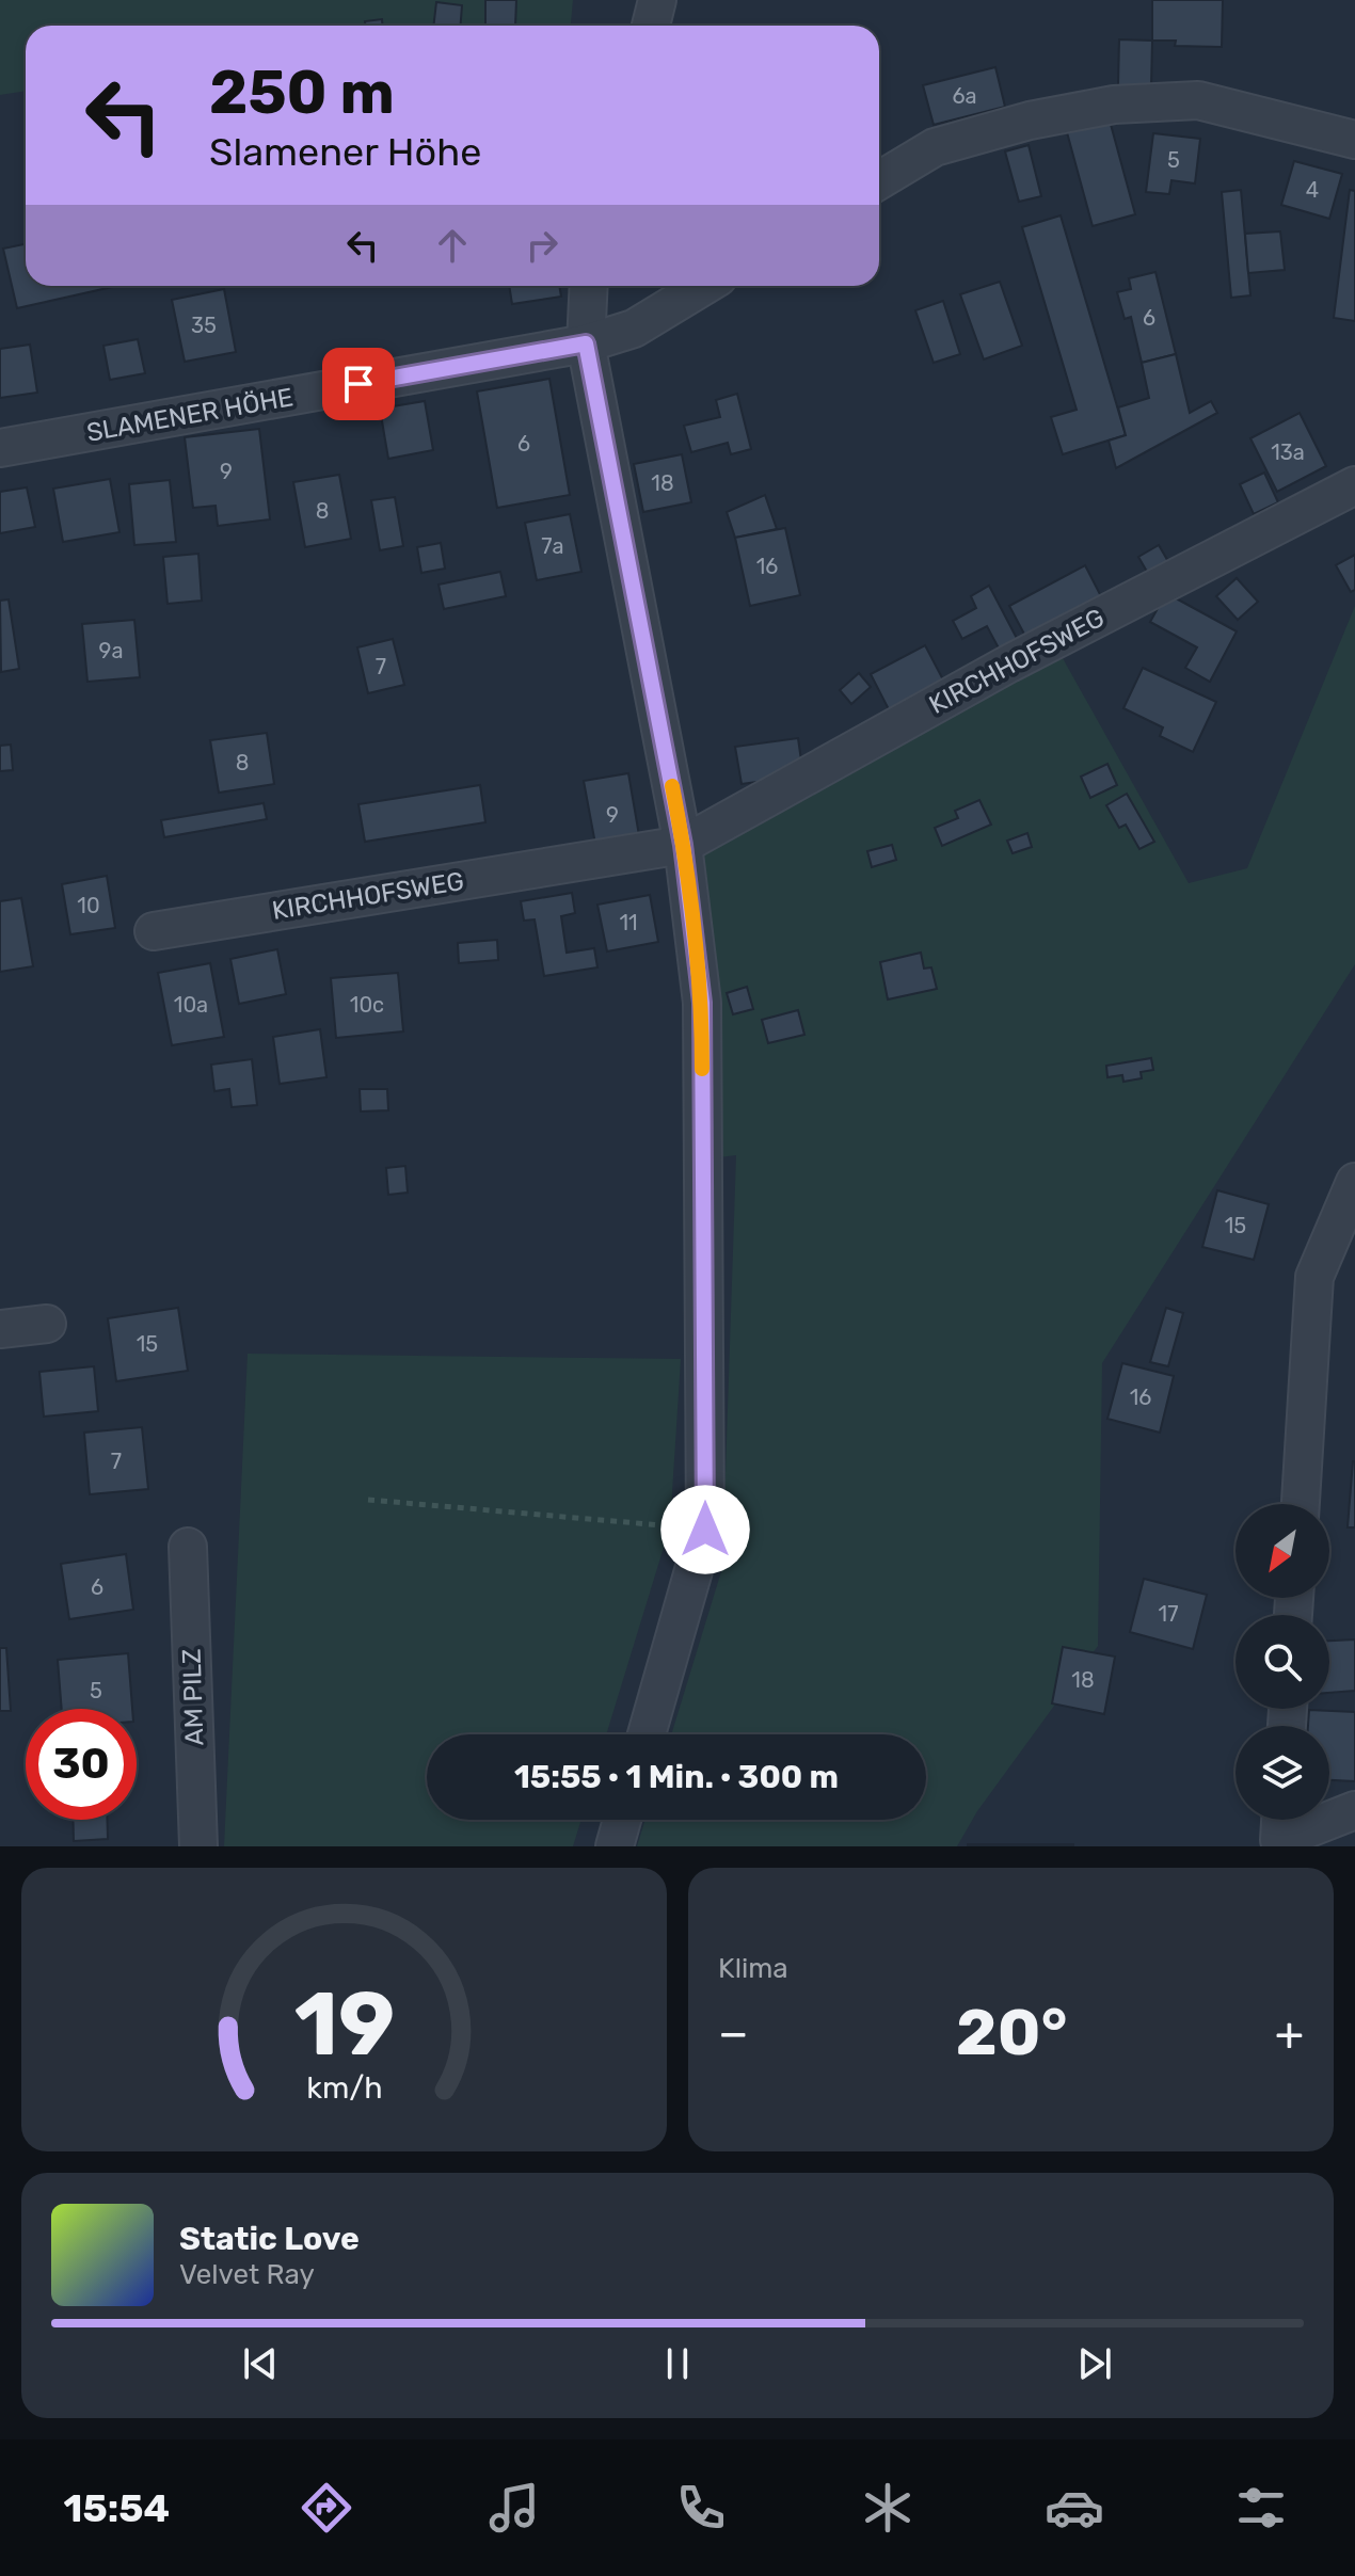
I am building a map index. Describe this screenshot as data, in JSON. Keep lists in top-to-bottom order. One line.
{"streets":{"street":["SLAMENER HÖHE","KIRCHHOFSWEG","AM PILZ"]},"house_numbers":["6a","5","4","6","35","6","13a","9","18","8","7a","16","9a","7","8","9","10","11","10a","10c","15","15","16","7","6","17","18","5"],"north":"bottom left","page":{"turn":["250 m","Slamener Höhe"],"limit":"30","trip":"15:55 · 1 Min. · 300 m","tile":"Klima","heat":["−","20°","+"],"song":["Static Love","Velvet Ray"],"tabs":"15:54","gauge":["19","km/h"]}}
